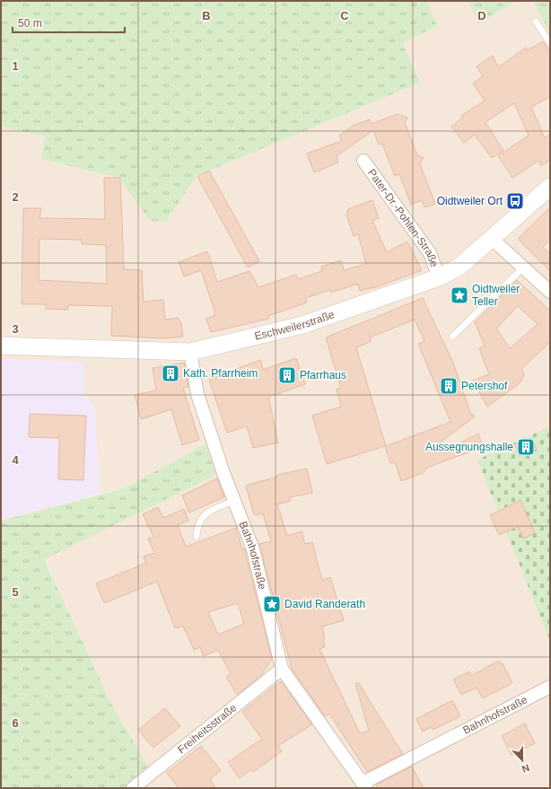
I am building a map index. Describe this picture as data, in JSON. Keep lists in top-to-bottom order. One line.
{"streets":{"street":["Pater-Dr.-Pohlen-Straße","Eschweilerstraße","Bahnhofstraße","Freiheitsstraße"]},"crossings":[["Pater-Dr.-Pohlen-Straße","Eschweilerstraße"],["Eschweilerstraße","Bahnhofstraße"],["Bahnhofstraße","Freiheitsstraße"]],"places":{"bus stop":["Oidtweiler Ort"],"place":["Oidtweiler Teller","David Randerath"],"building":["Kath. Pfarrheim","Pfarrhaus","Petershof","Aussegnungshalle"]},"scale_bar":"50 m","north":"bottom","grid":{"columns":["B","C","D"],"rows":["1","2","3","4","5","6"]}}
